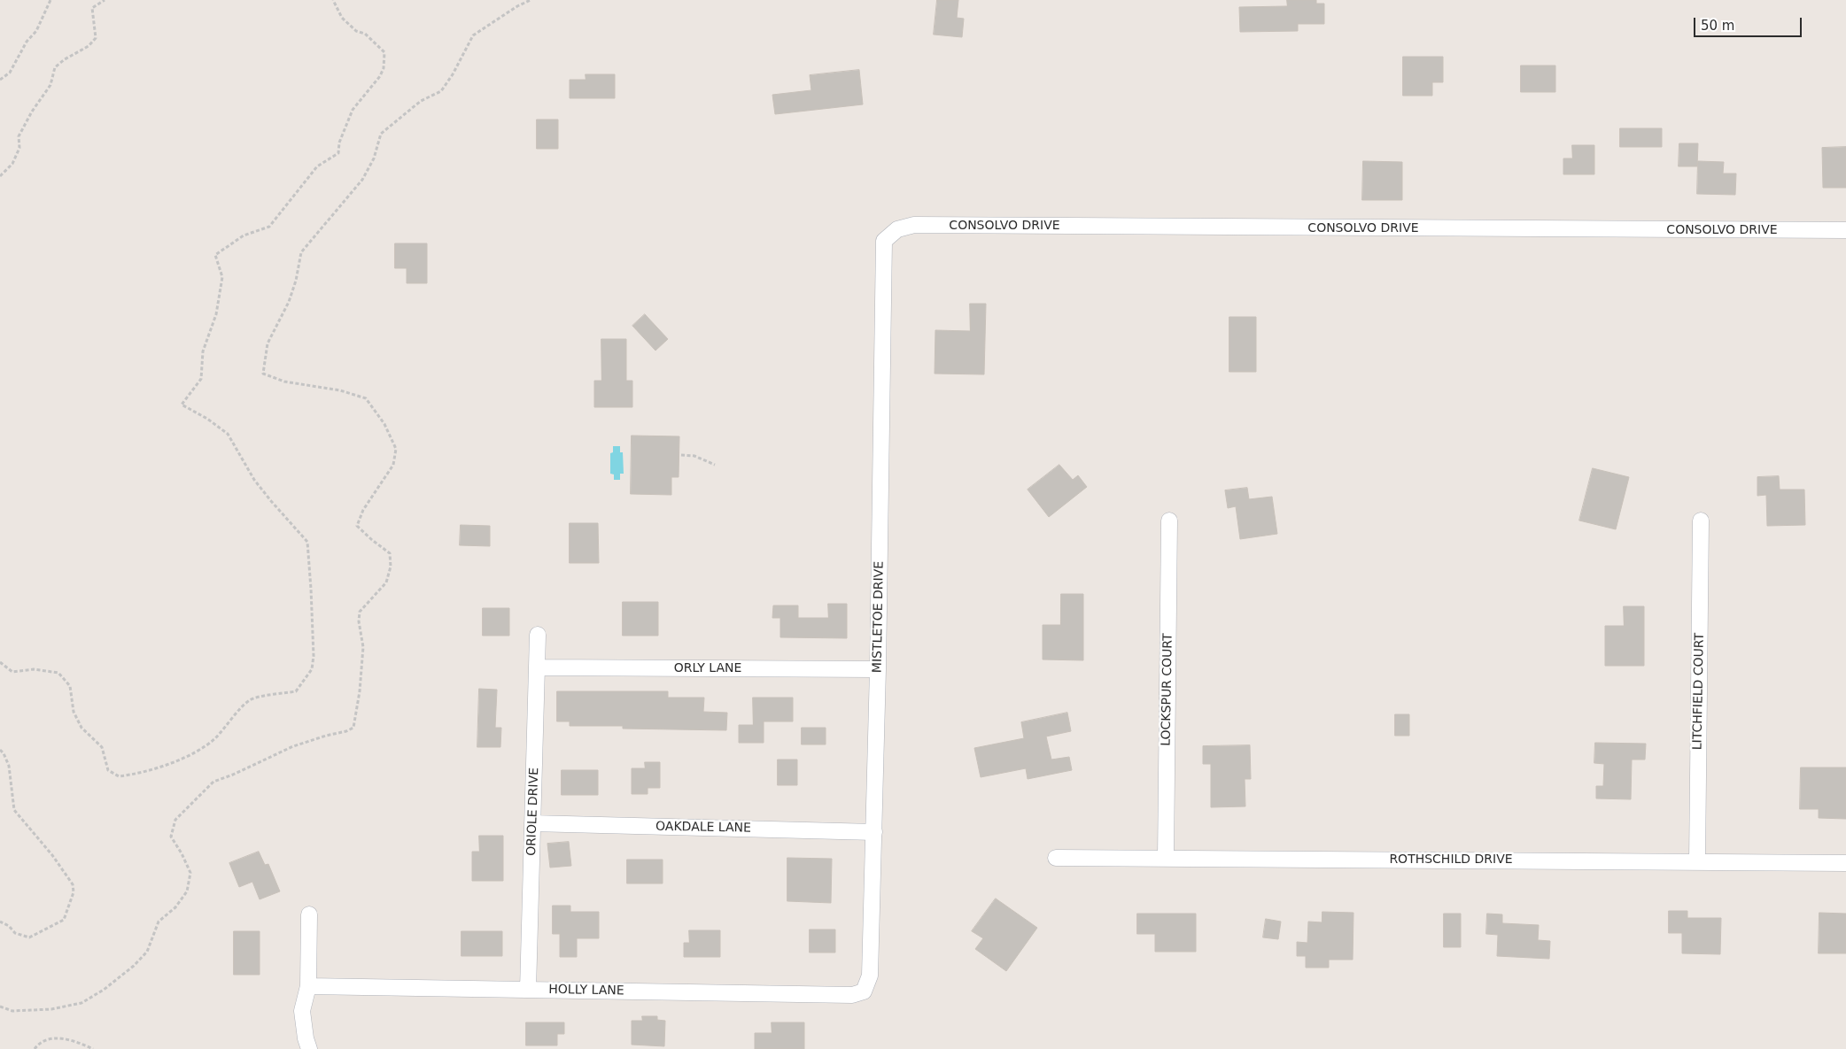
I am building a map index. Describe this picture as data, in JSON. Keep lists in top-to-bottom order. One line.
{"streets":{"street":["CONSOLVO DRIVE","MISTLETOE DRIVE","ORLY LANE","LOCKSPUR COURT","LITCHFIELD COURT","ORIOLE DRIVE","OAKDALE LANE","ROTHSCHILD DRIVE","HOLLY LANE"]},"crossings":[["CONSOLVO DRIVE","MISTLETOE DRIVE"],["MISTLETOE DRIVE","ORLY LANE"],["MISTLETOE DRIVE","OAKDALE LANE"],["MISTLETOE DRIVE","HOLLY LANE"],["ORLY LANE","ORIOLE DRIVE"],["LOCKSPUR COURT","ROTHSCHILD DRIVE"],["LITCHFIELD COURT","ROTHSCHILD DRIVE"],["ORIOLE DRIVE","OAKDALE LANE"],["ORIOLE DRIVE","HOLLY LANE"]],"scale_bar":"50 m"}
